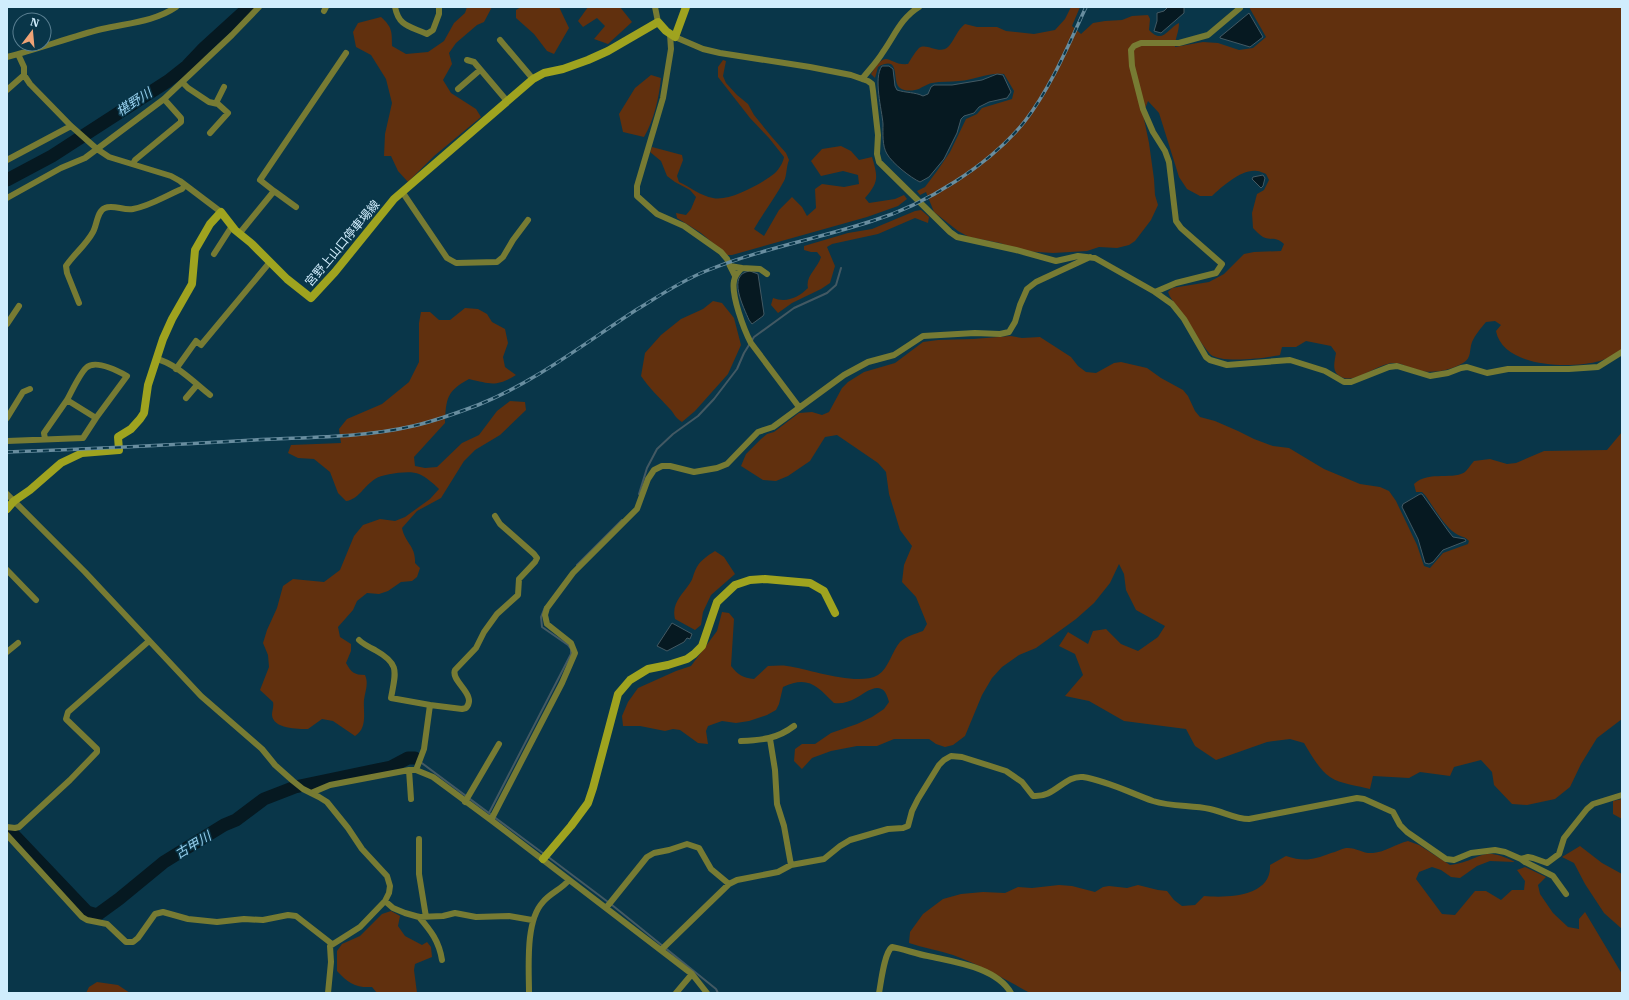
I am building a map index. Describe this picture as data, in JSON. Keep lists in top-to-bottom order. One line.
{"streets":{"main road":["宮野上山口停車場線"]},"water":["椹野川","古甲川"],"north":"top"}
